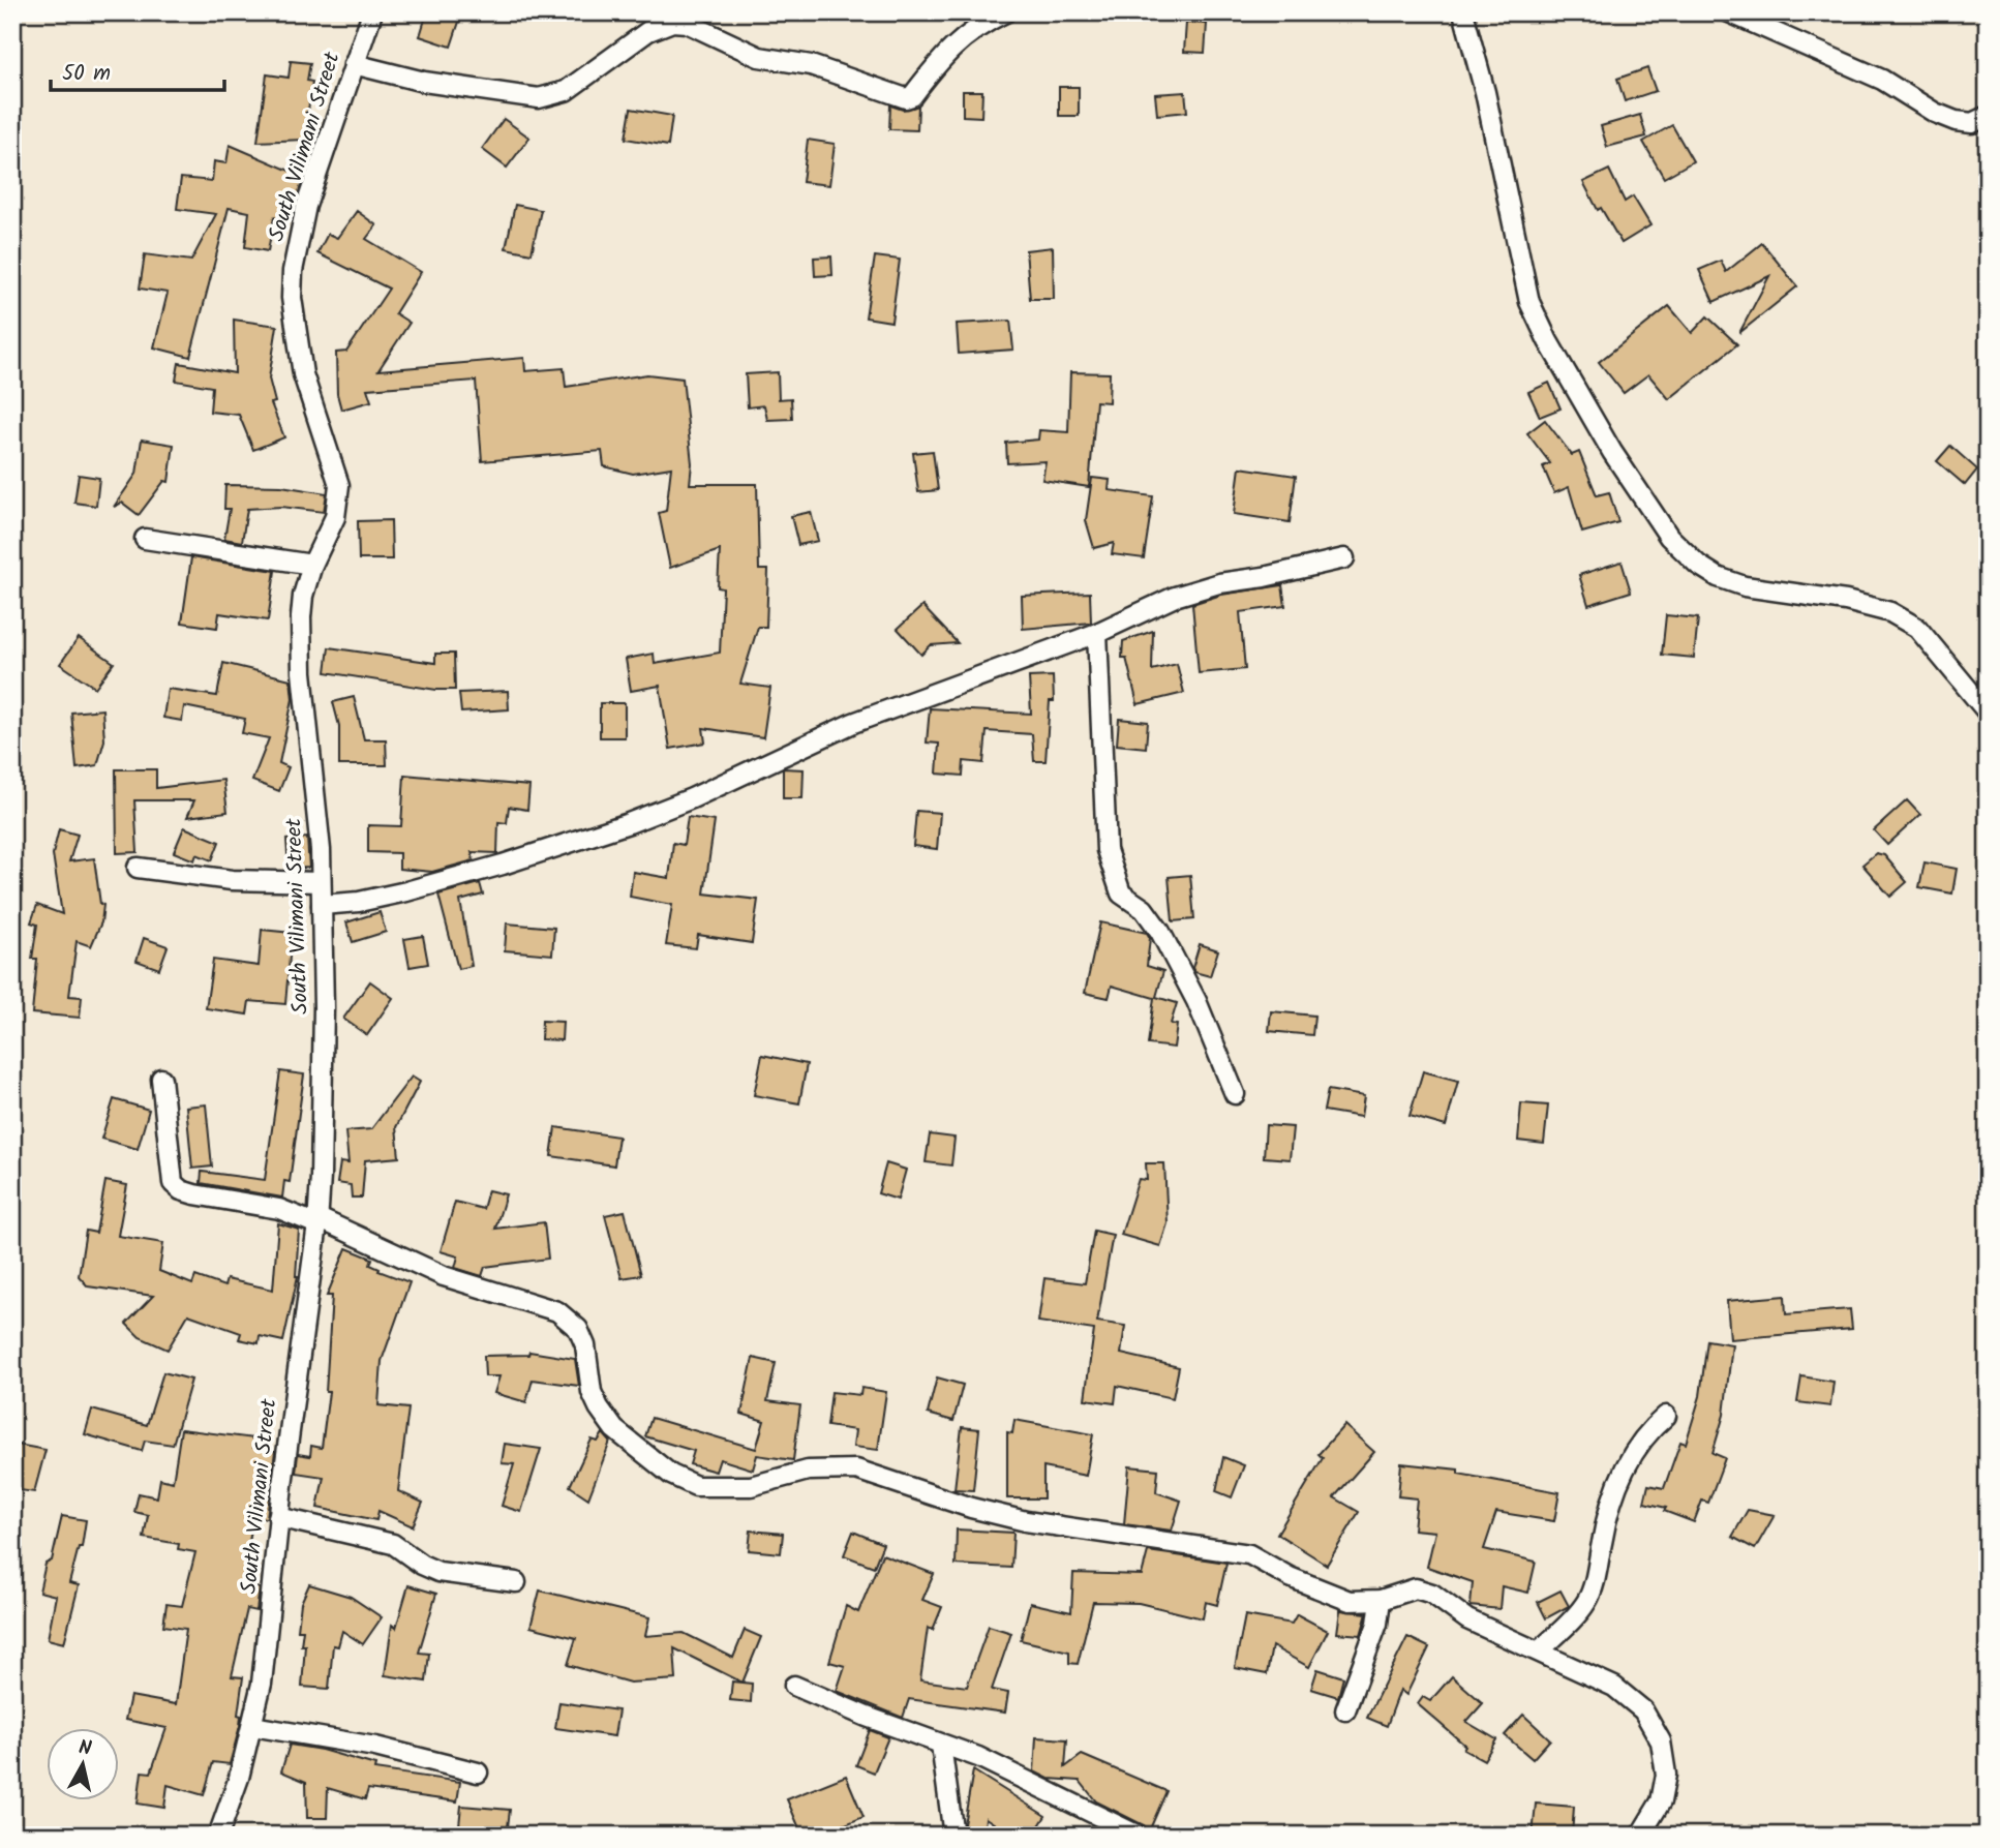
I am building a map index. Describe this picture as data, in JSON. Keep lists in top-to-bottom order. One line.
{"streets":{"street":["South Vilimani Street"]},"scale_bar":"50 m","north":"top"}
